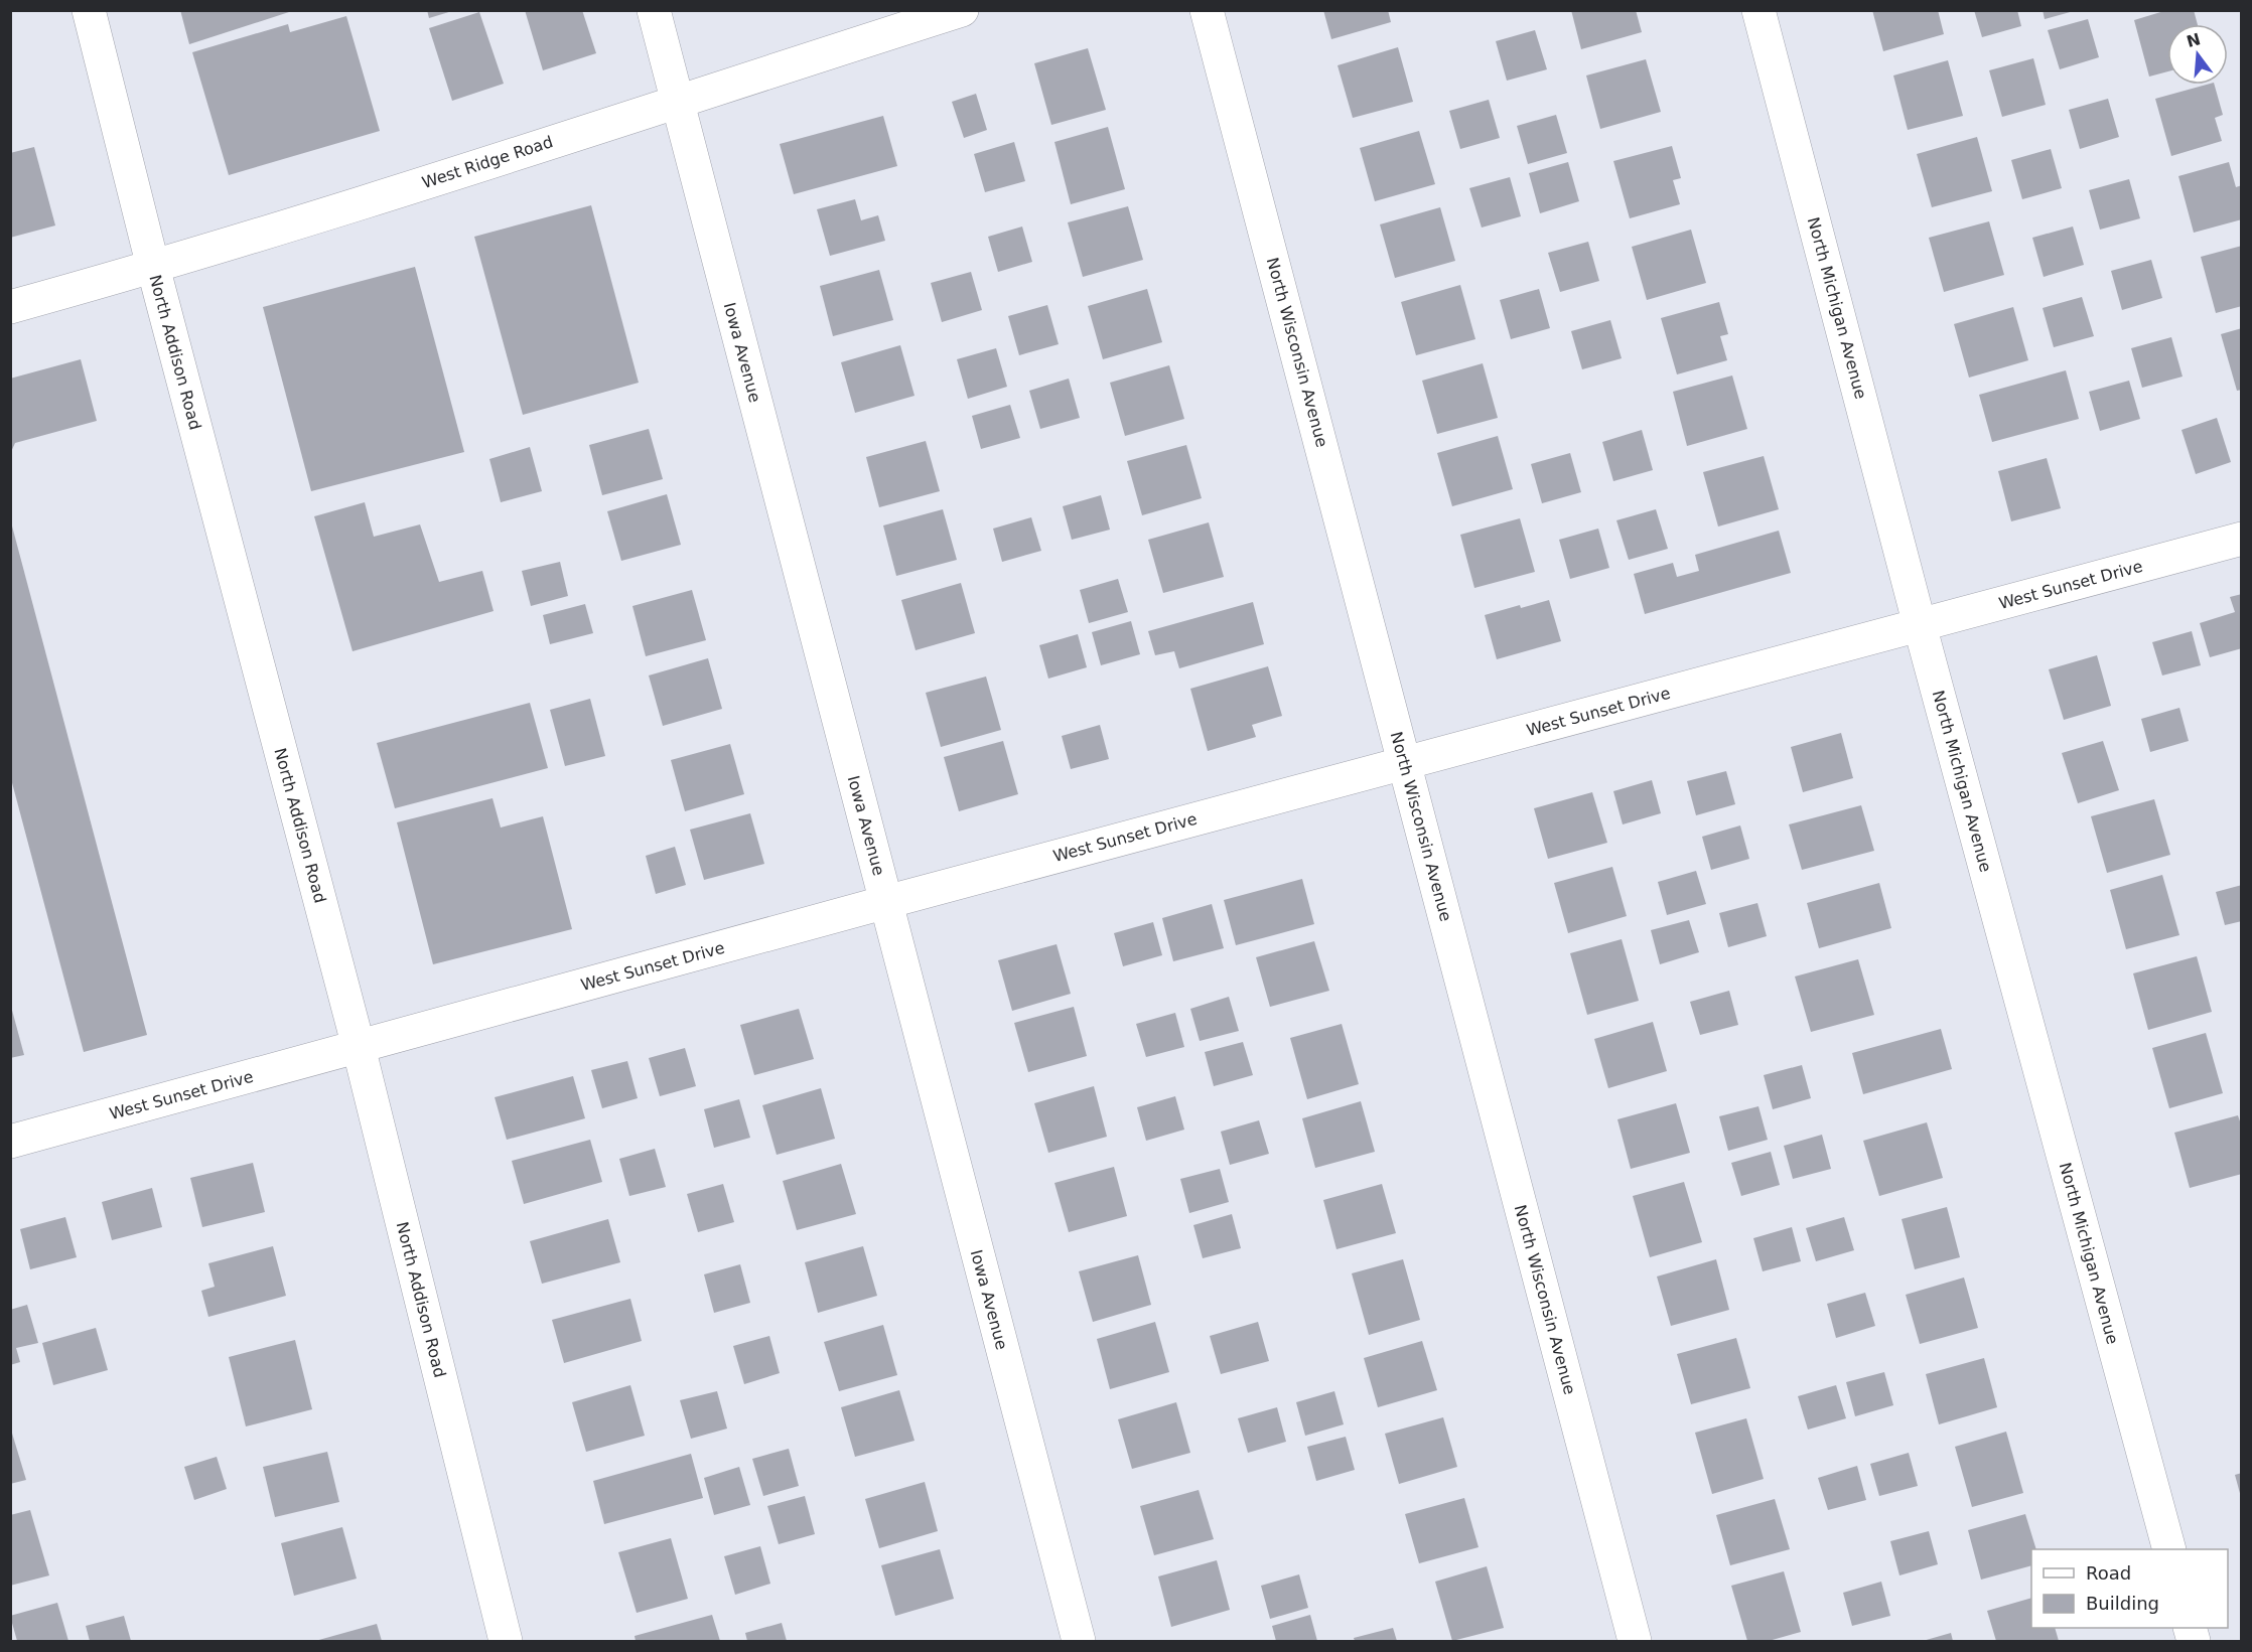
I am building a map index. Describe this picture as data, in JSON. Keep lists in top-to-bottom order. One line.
{"streets":{"street":["West Ridge Road","North Michigan Avenue","North Addison Road","Iowa Avenue","North Wisconsin Avenue","West Sunset Drive"]},"crossings":[["West Ridge Road","North Addison Road"],["West Ridge Road","Iowa Avenue"],["North Michigan Avenue","West Sunset Drive"],["North Addison Road","West Sunset Drive"],["Iowa Avenue","West Sunset Drive"],["North Wisconsin Avenue","West Sunset Drive"]],"legend":["Road","Building"],"north":"top"}
